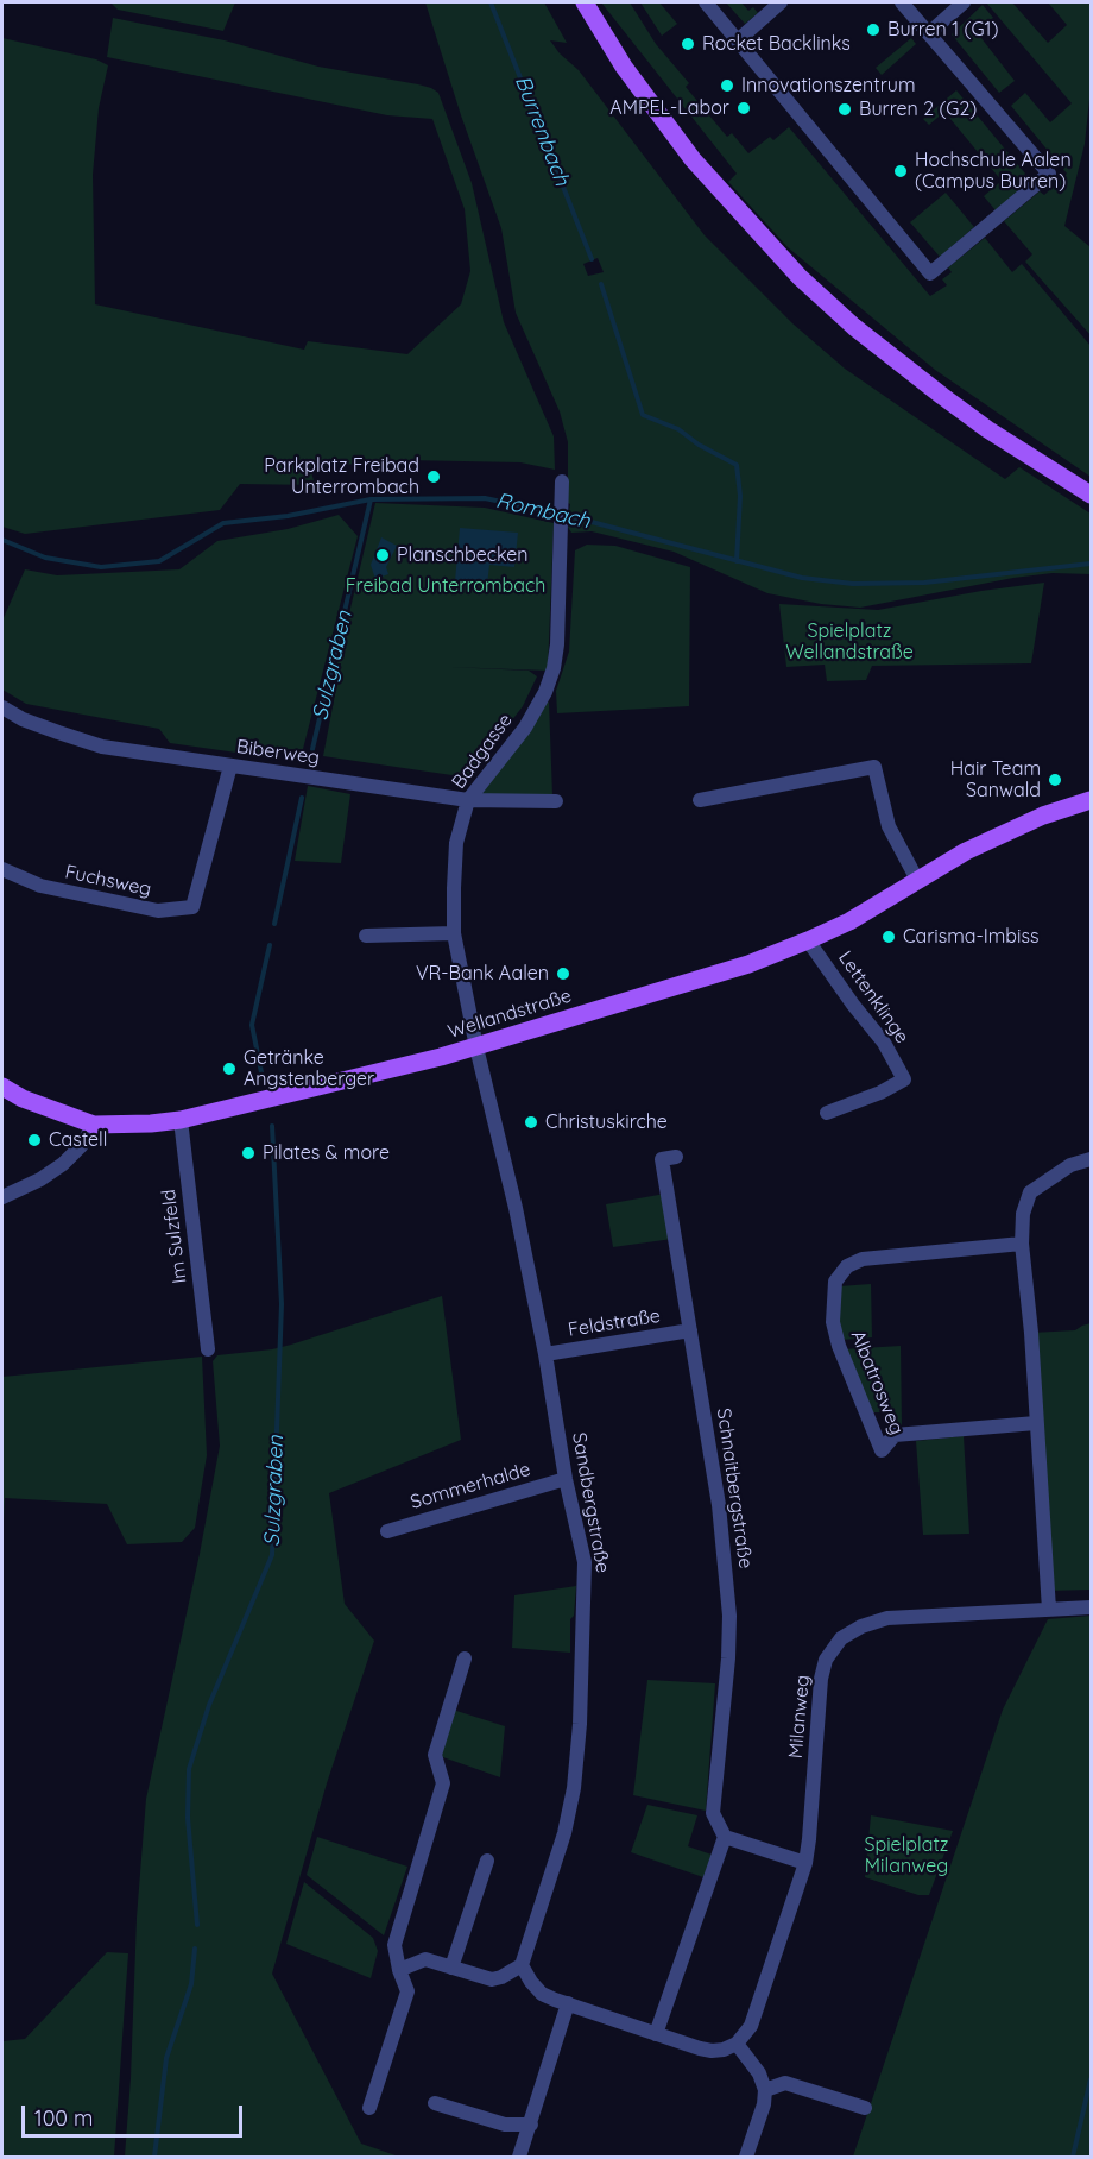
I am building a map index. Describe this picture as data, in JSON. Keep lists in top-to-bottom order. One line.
{"streets":{"main road":["Wellandstraße"],"street":["Badgasse","Biberweg","Fuchsweg","Lettenklinge","Im Sulzfeld","Feldstraße","Albatrosweg","Sommerhalde","Schnaitbergstraße","Sandbergstraße","Milanweg"]},"crossings":[["Badgasse","Biberweg"],["Badgasse","Wellandstraße"],["Badgasse","Sandbergstraße"],["Biberweg","Fuchsweg"],["Lettenklinge","Wellandstraße"],["Wellandstraße","Im Sulzfeld"],["Wellandstraße","Sandbergstraße"],["Feldstraße","Schnaitbergstraße"],["Feldstraße","Sandbergstraße"],["Sommerhalde","Sandbergstraße"]],"water":["Burrenbach","Rombach","Sulzgraben"],"parks":["Freibad Unterrombach","Spielplatz Wellandstraße","Spielplatz Milanweg"],"places":["Burren 1 (G1)","Rocket Backlinks","Innovationszentrum","AMPEL-Labor","Burren 2 (G2)","Hochschule Aalen (Campus Burren)","Parkplatz Freibad Unterrombach","Planschbecken","Hair Team Sanwald","Carisma-Imbiss","VR-Bank Aalen","Getränke Angstenberger","Christuskirche","Castell","Pilates & more"],"scale_bar":"100 m"}
